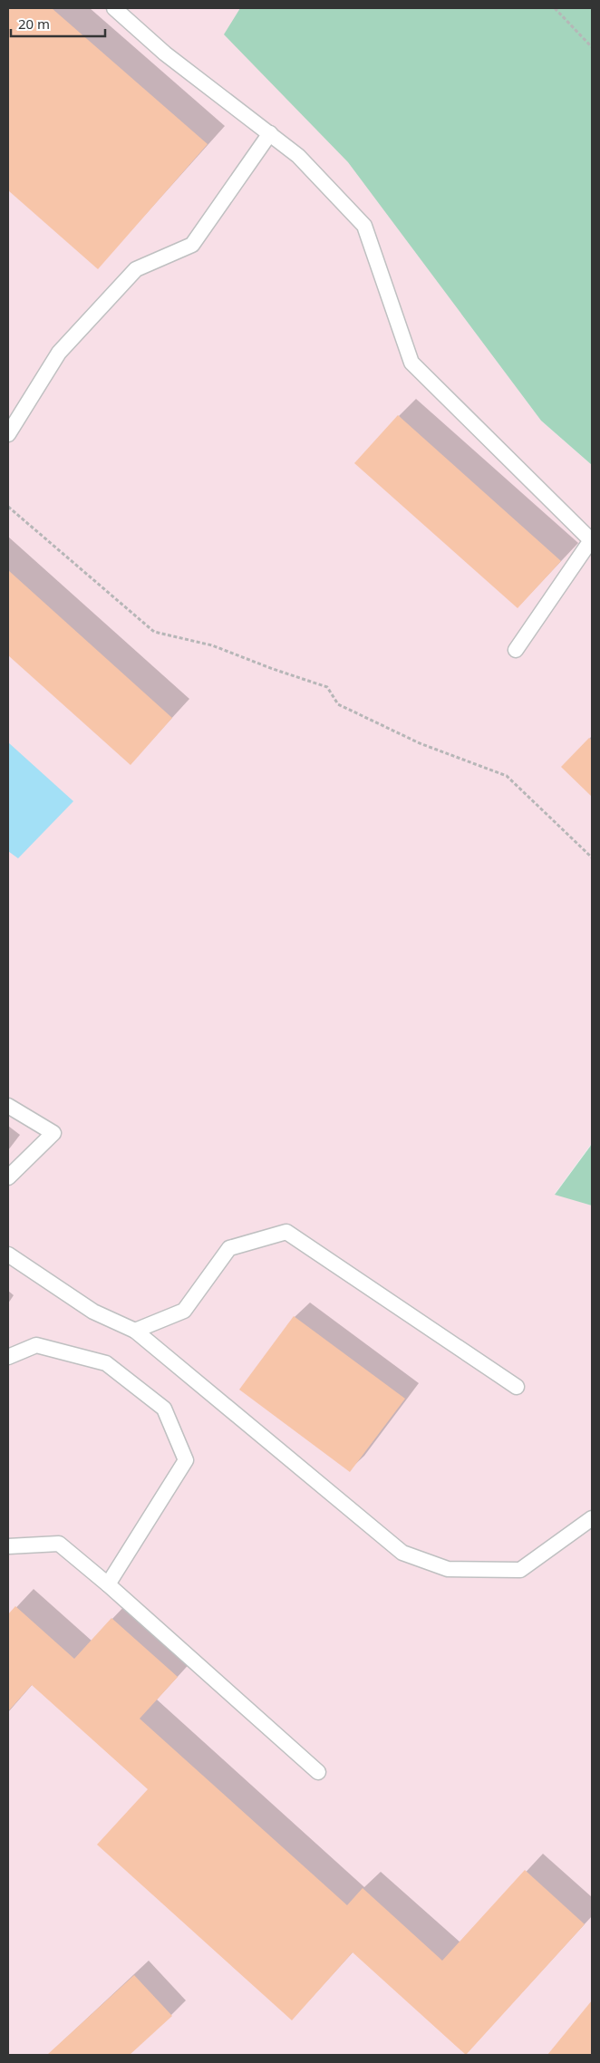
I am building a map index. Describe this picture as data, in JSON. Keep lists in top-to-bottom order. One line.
{"scale_bar":"20 m"}
